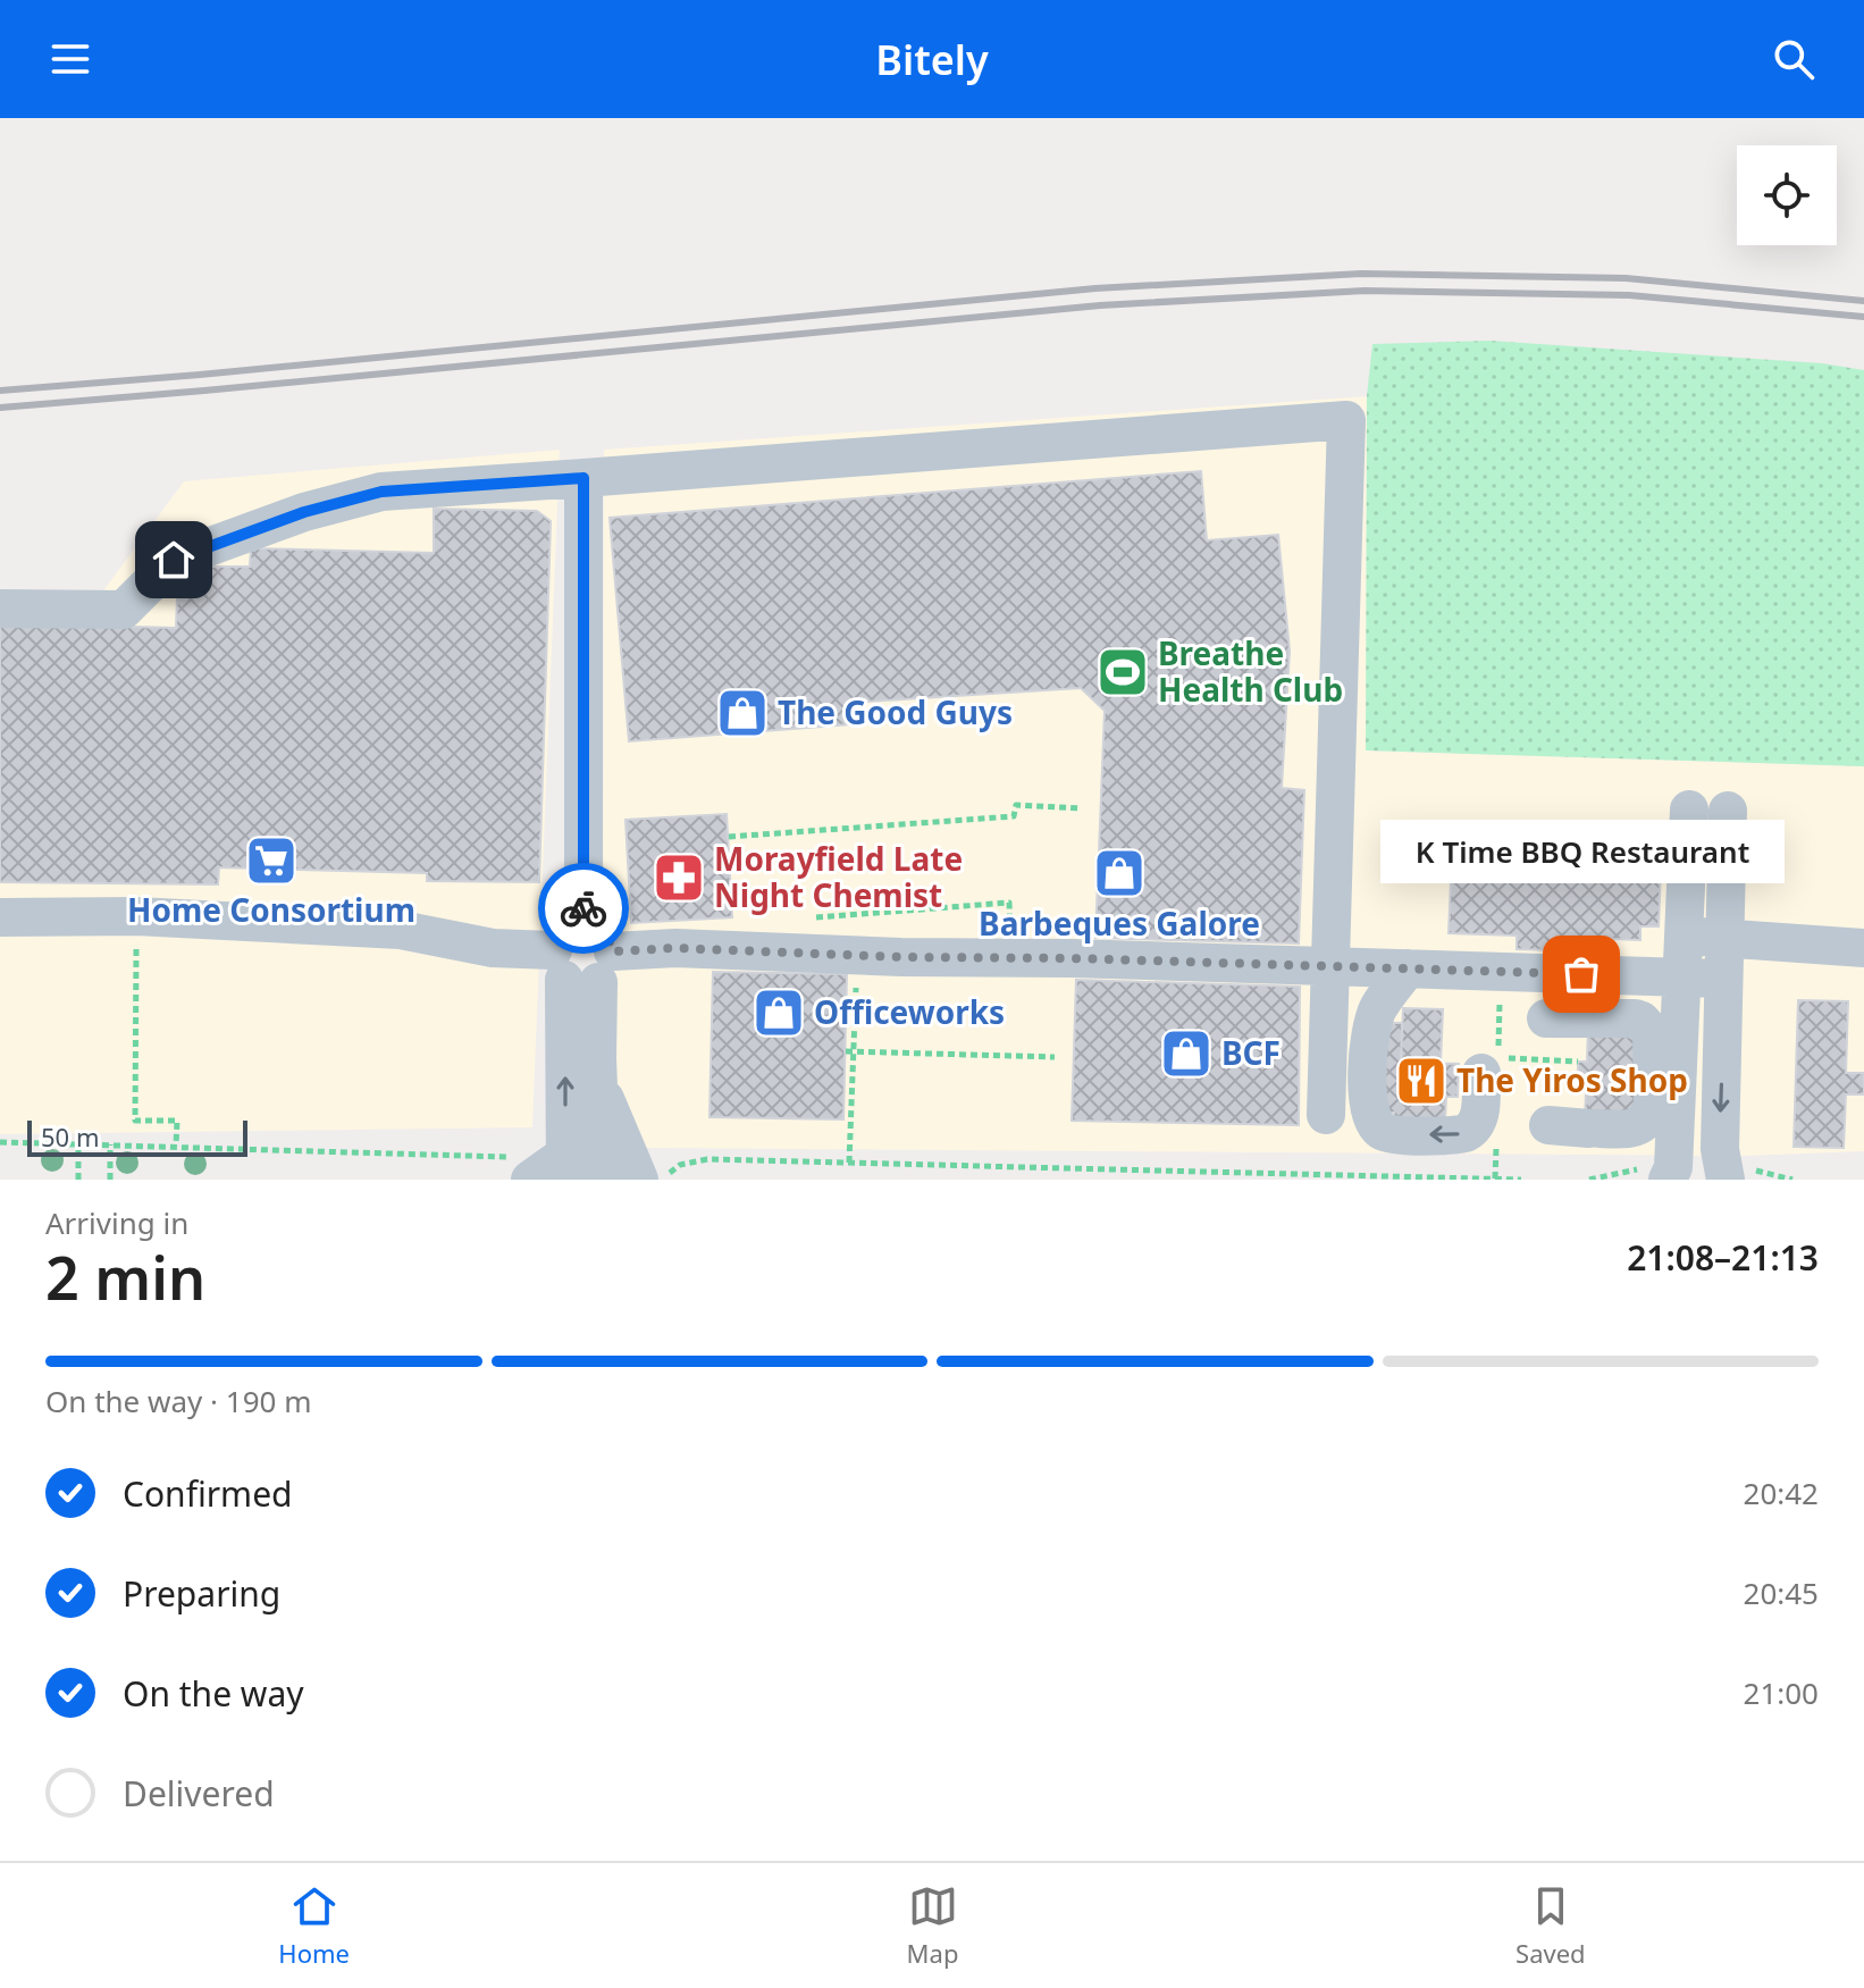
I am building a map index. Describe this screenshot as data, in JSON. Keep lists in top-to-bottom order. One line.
{"places":{"sports":["Breathe Health Club"],"shop":["The Good Guys","Barbeques Galore","Officeworks","BCF"],"supermarket":["Home Consortium"],"pharmacy":["Morayfield Late Night Chemist"],"other":["K Time BBQ Restaurant"],"restaurant":["The Yiros Shop"]},"scale_bar":"50 m","page":{"header":"Bitely","bubble":"K Time BBQ Restaurant","scale":"50 m","heading":["2 min","Arriving in","21:08–21:13"],"bar":"On the way · 190 m","list":[["Confirmed","20:42"],["Preparing","20:45"],["On the way","21:00"],"Delivered"],"tabs":["Home","Map","Saved"]}}
